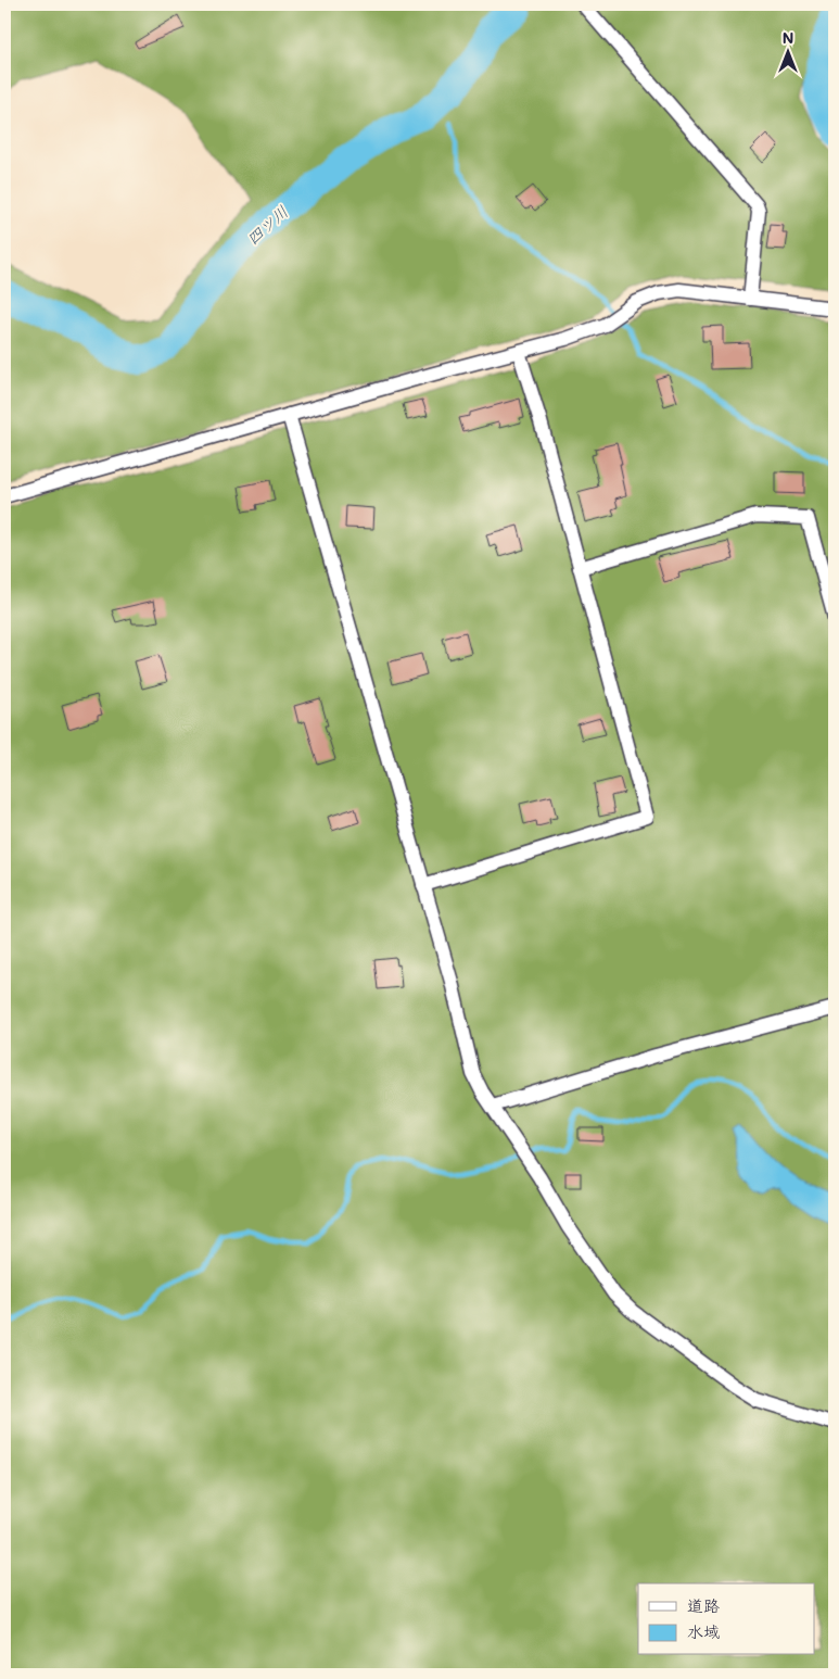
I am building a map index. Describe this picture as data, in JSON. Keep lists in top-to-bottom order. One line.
{"water":["四ツ川"],"legend":["道路","水域"],"north":"top"}
